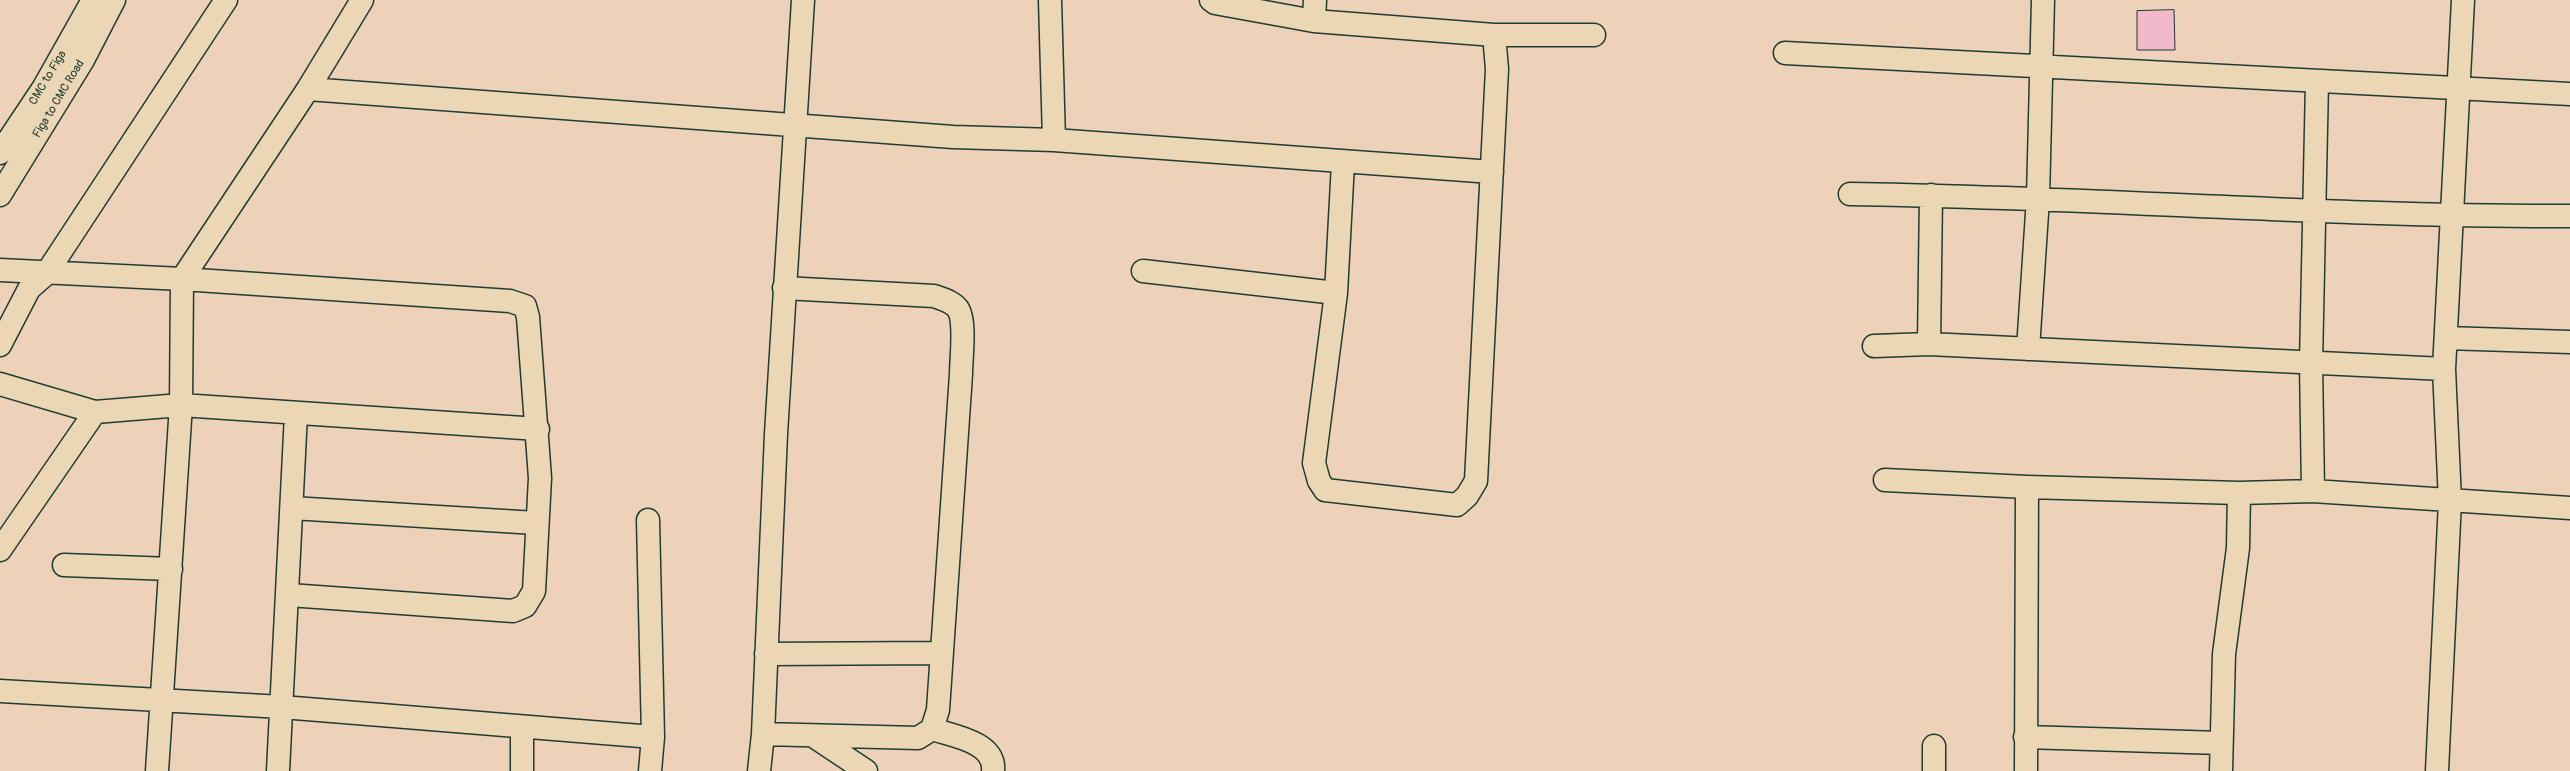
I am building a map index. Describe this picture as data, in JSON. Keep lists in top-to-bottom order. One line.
{"streets":{"street":["CMC to Figa","Figa to CMC Road"]}}
